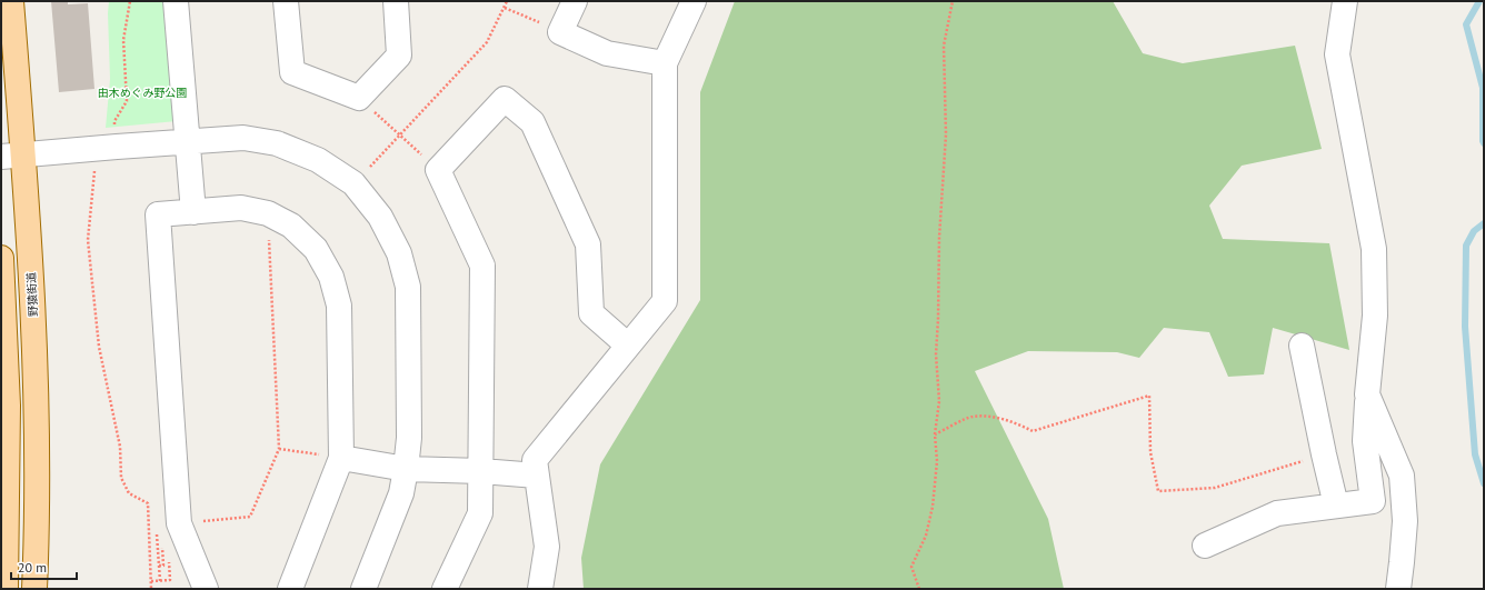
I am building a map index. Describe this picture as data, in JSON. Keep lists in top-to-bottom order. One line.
{"streets":{"main road":["野猿街道"]},"parks":["由木めぐみ野公園"],"scale_bar":"20 m"}
